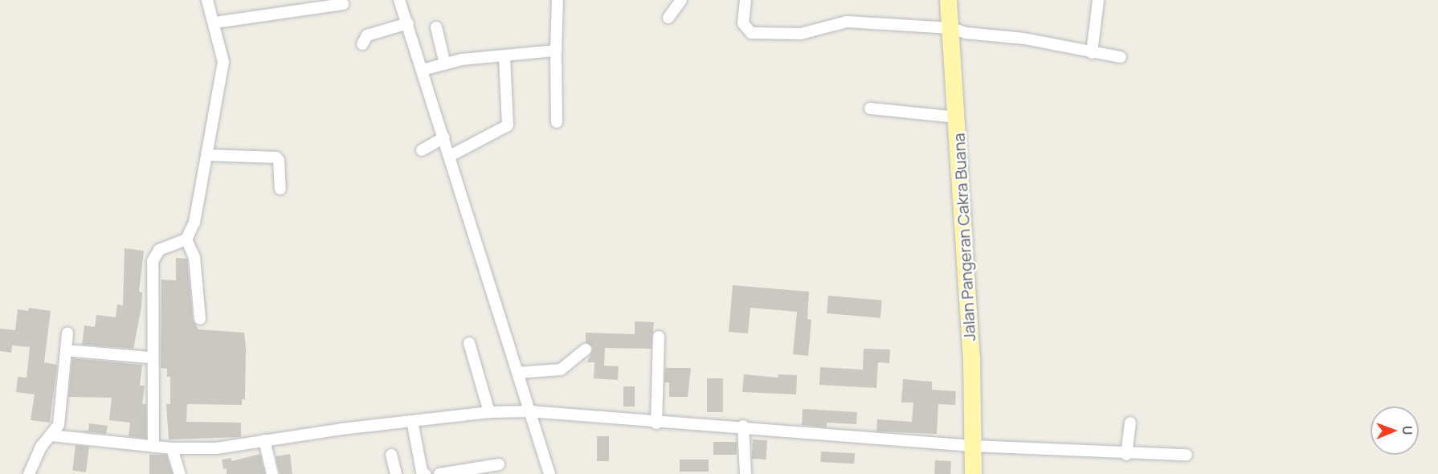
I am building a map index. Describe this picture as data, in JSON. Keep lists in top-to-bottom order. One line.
{"streets":{"main road":["Jalan Pangeran Cakra Buana"]},"north":"right"}
